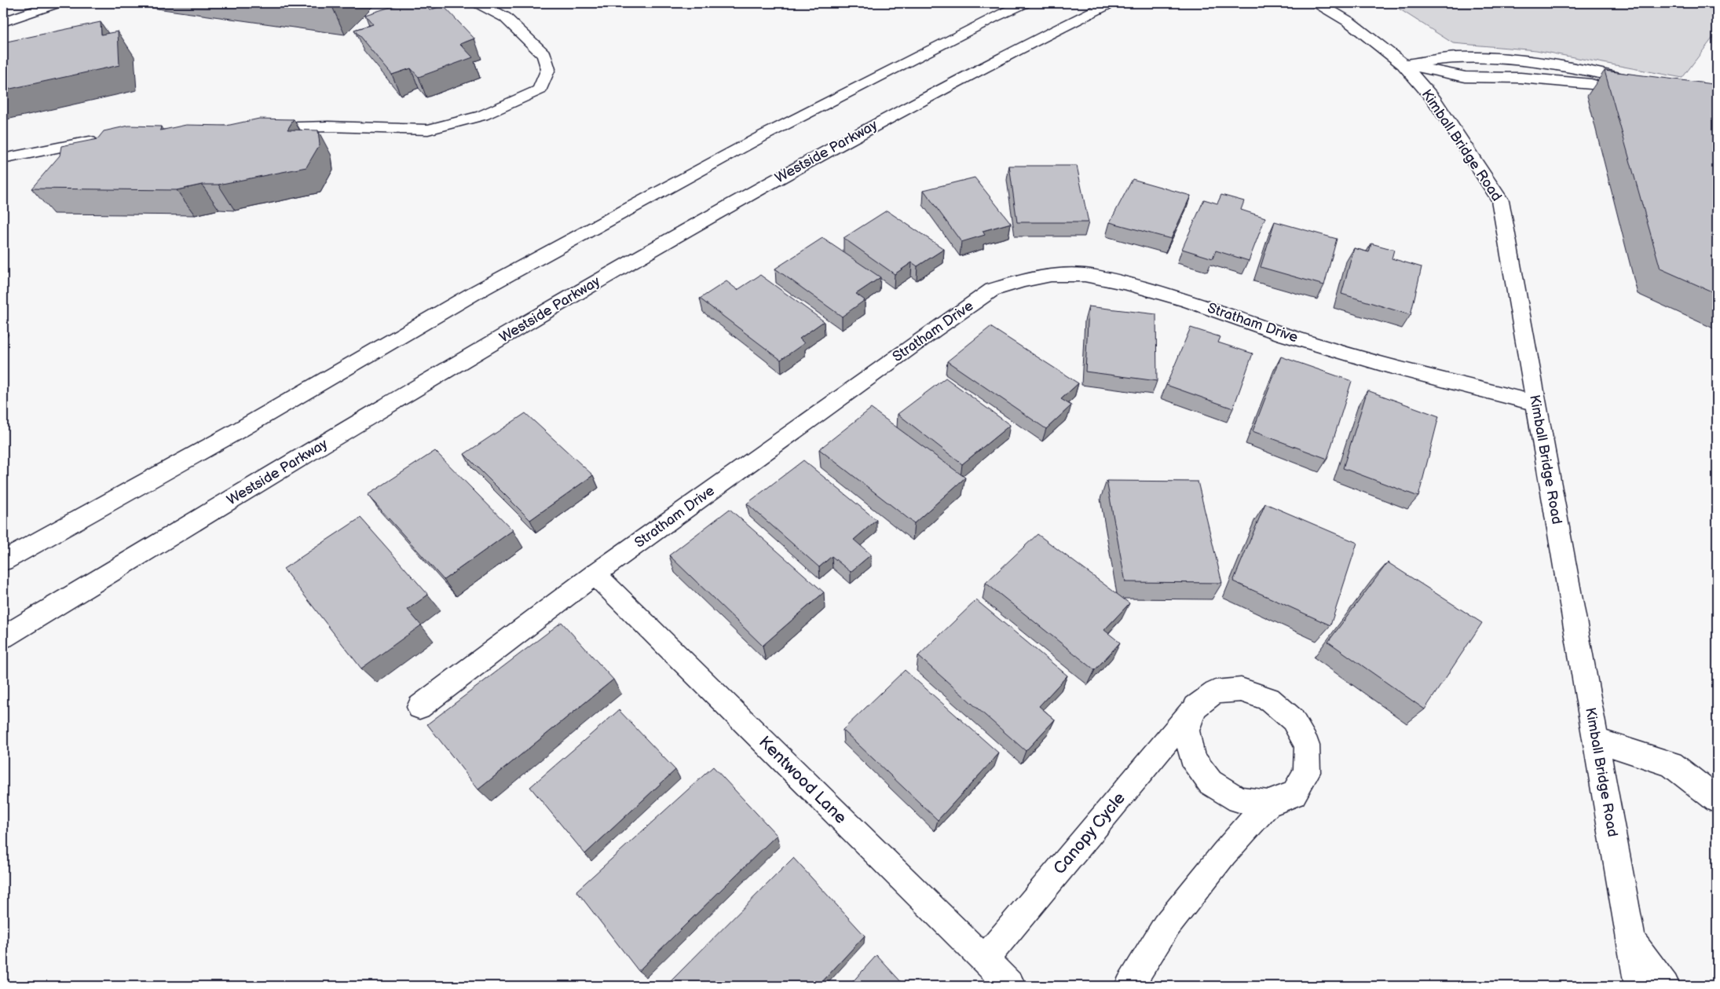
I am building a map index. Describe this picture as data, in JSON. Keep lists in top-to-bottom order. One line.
{"streets":{"street":["Kimball Bridge Road","Westside Parkway","Stratham Drive","Kentwood Lane","Canopy Cycle"]},"crossings":[["Kimball Bridge Road","Stratham Drive"],["Stratham Drive","Kentwood Lane"],["Kentwood Lane","Canopy Cycle"]]}
